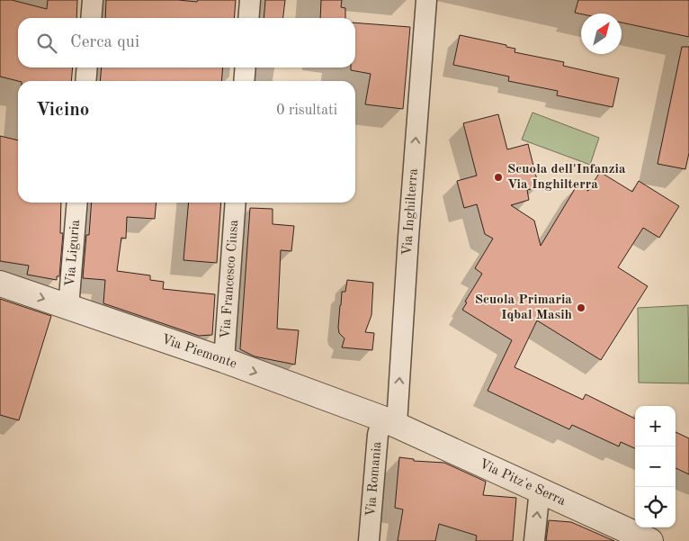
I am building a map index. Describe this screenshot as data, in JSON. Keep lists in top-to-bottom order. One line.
{"streets":{"street":["Via Inghilterra","Via Liguria","Via Francesco Ciusa","Via Piemonte","Via Romania","Via Pitz'e Serra"]},"crossings":[["Via Inghilterra","Via Piemonte"],["Via Inghilterra","Via Romania"],["Via Inghilterra","Via Pitz'e Serra"],["Via Liguria","Via Piemonte"],["Via Francesco Ciusa","Via Piemonte"],["Via Piemonte","Via Romania"],["Via Piemonte","Via Pitz'e Serra"],["Via Romania","Via Pitz'e Serra"]],"one_way":["Via Inghilterra","Via Piemonte"],"places":["Scuola dell'Infanzia Via Inghilterra","Scuola Primaria Iqbal Masih"],"north":"top right","page":{"search":"Cerca qui","heading":["Vicino","0 risultati"],"map_buttons":["+","−"]}}
